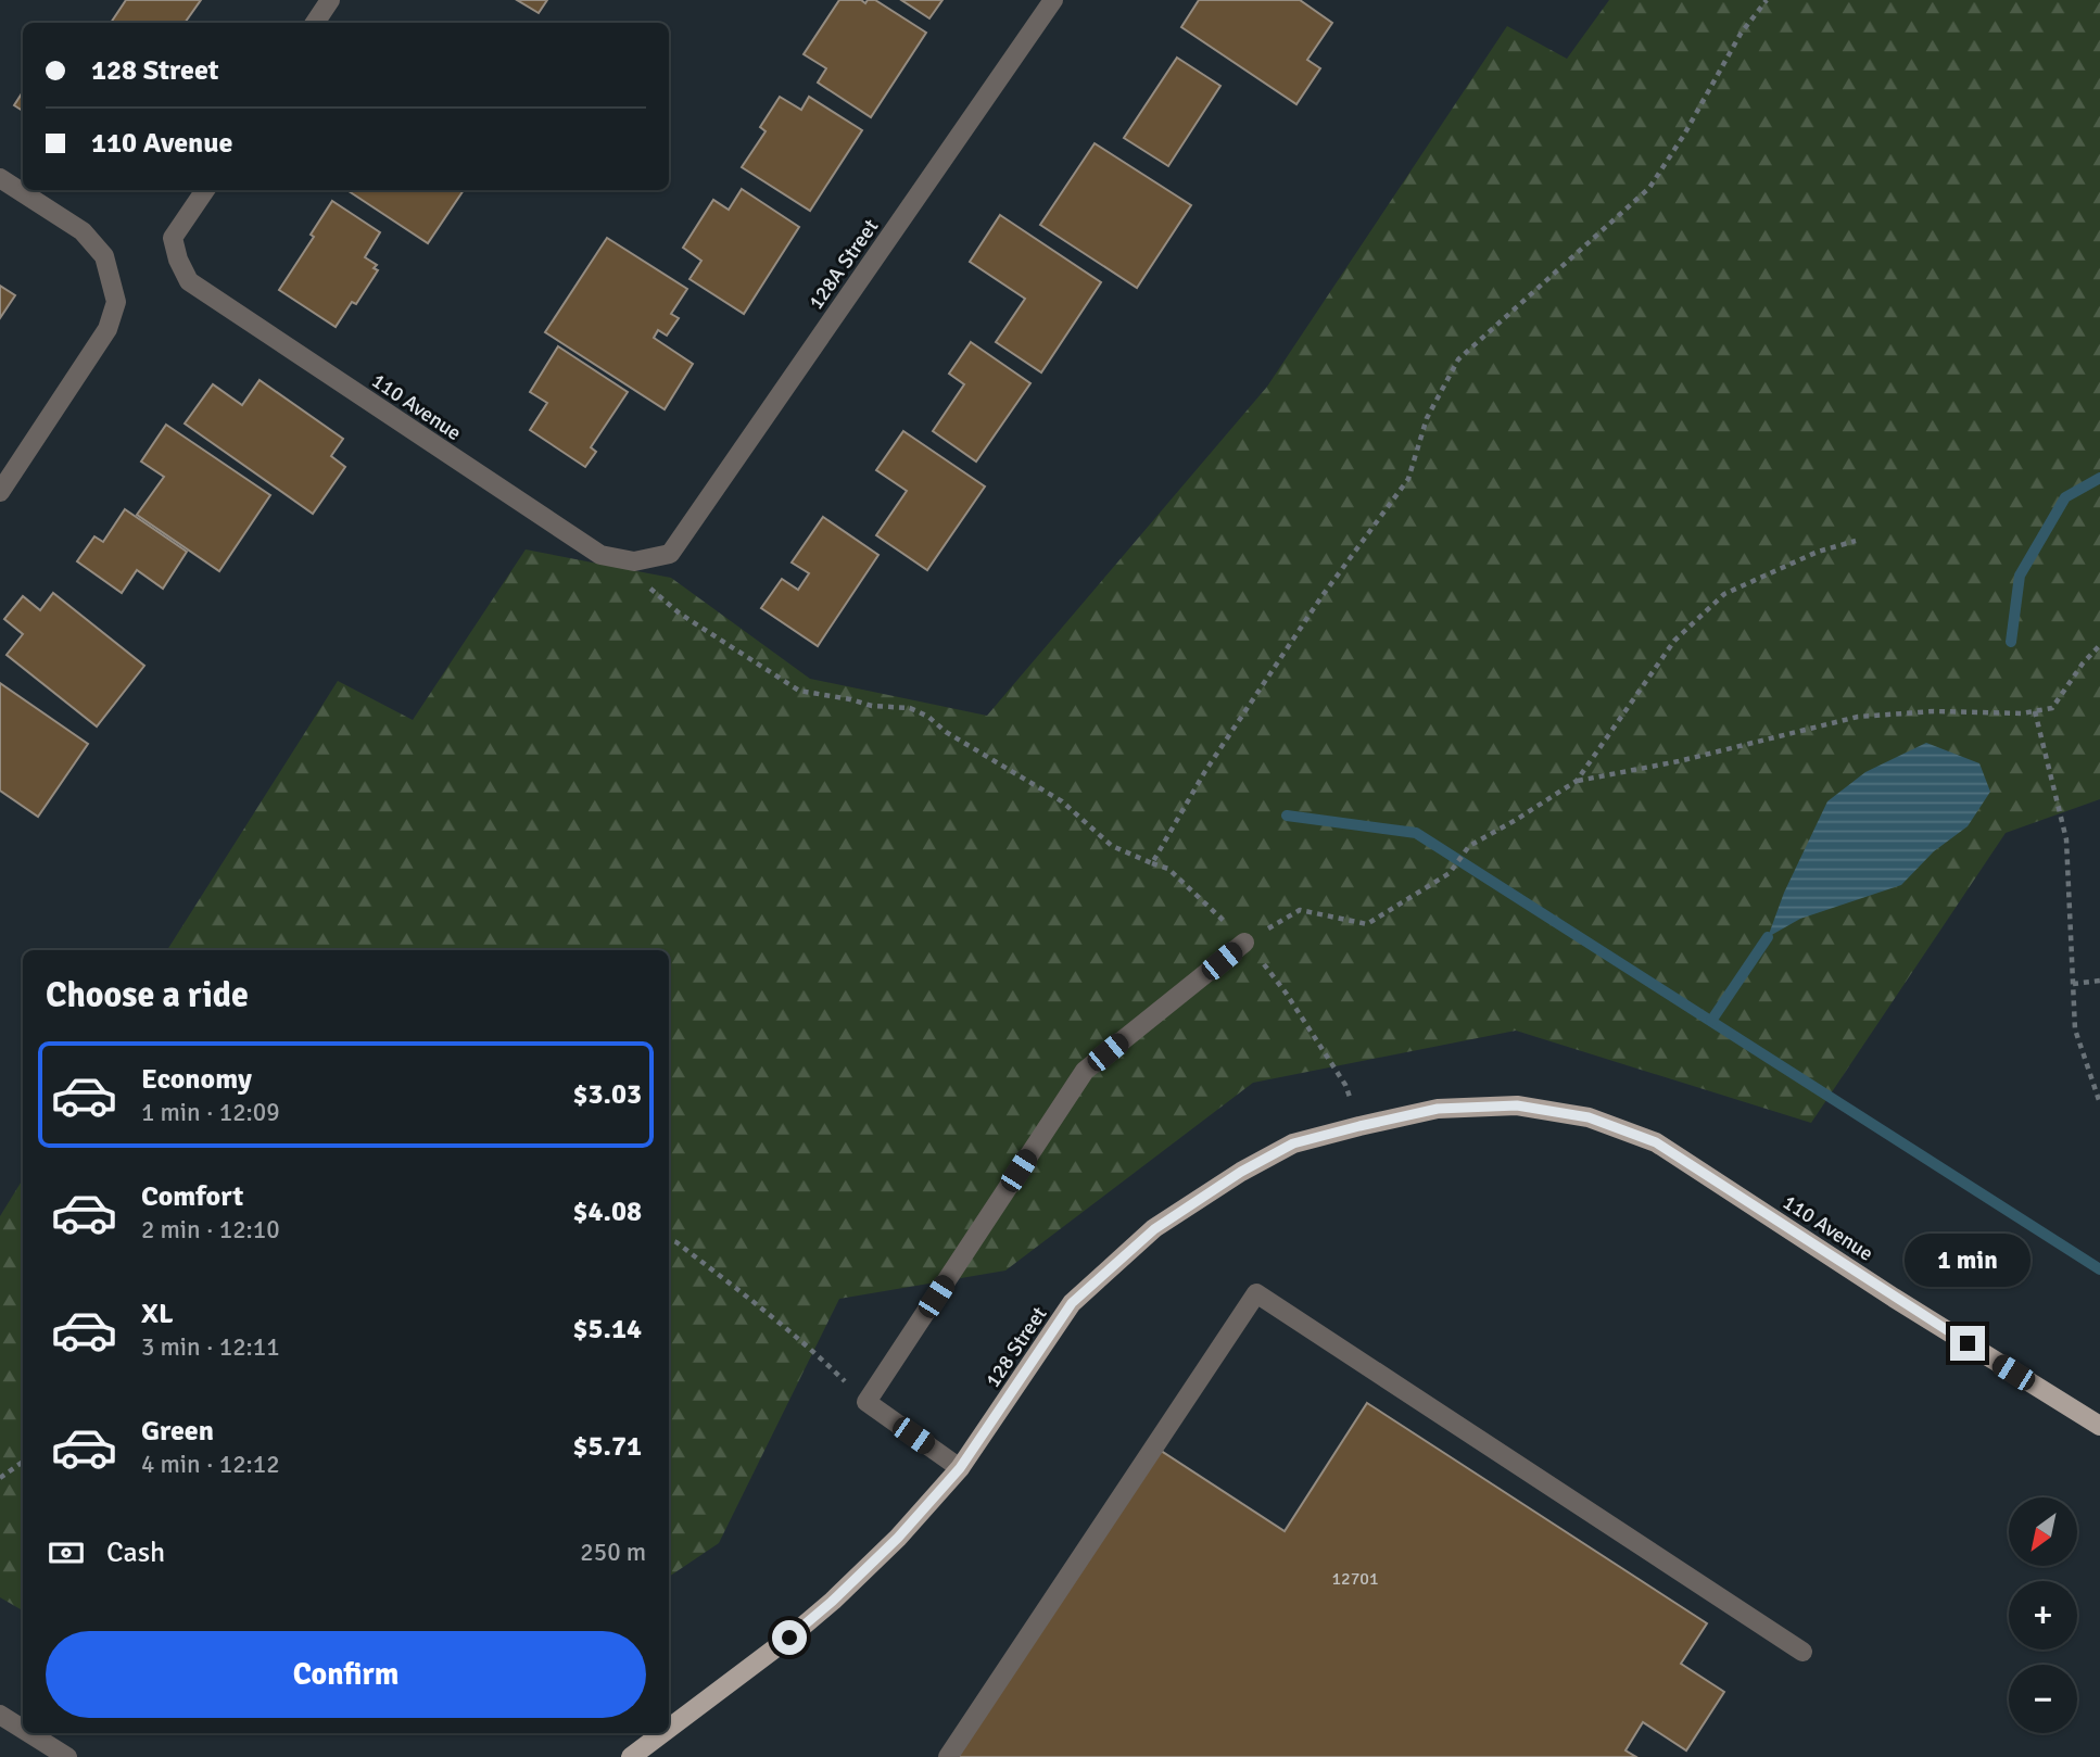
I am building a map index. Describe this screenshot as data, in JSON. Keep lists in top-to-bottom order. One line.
{"streets":{"main road":["110 Avenue","128 Street"],"street":["128A Street"]},"crossings":[["128A Street","110 Avenue"],["110 Avenue","128 Street"]],"house_numbers":["12701"],"north":"bottom left","page":{"banner":["128 Street","110 Avenue"],"heading":"Choose a ride","list":[{"name":"Economy","note":"1 min · 12:09","value":"$3.03"},{"name":"Comfort","note":"2 min · 12:10","value":"$4.08"},{"name":"XL","note":"3 min · 12:11","value":"$5.14"},{"name":"Green","note":"4 min · 12:12","value":"$5.71"}],"bubble":"1 min","map_buttons":["+","−"],"pay":["Cash","250 m"],"buttons":"Confirm"}}
